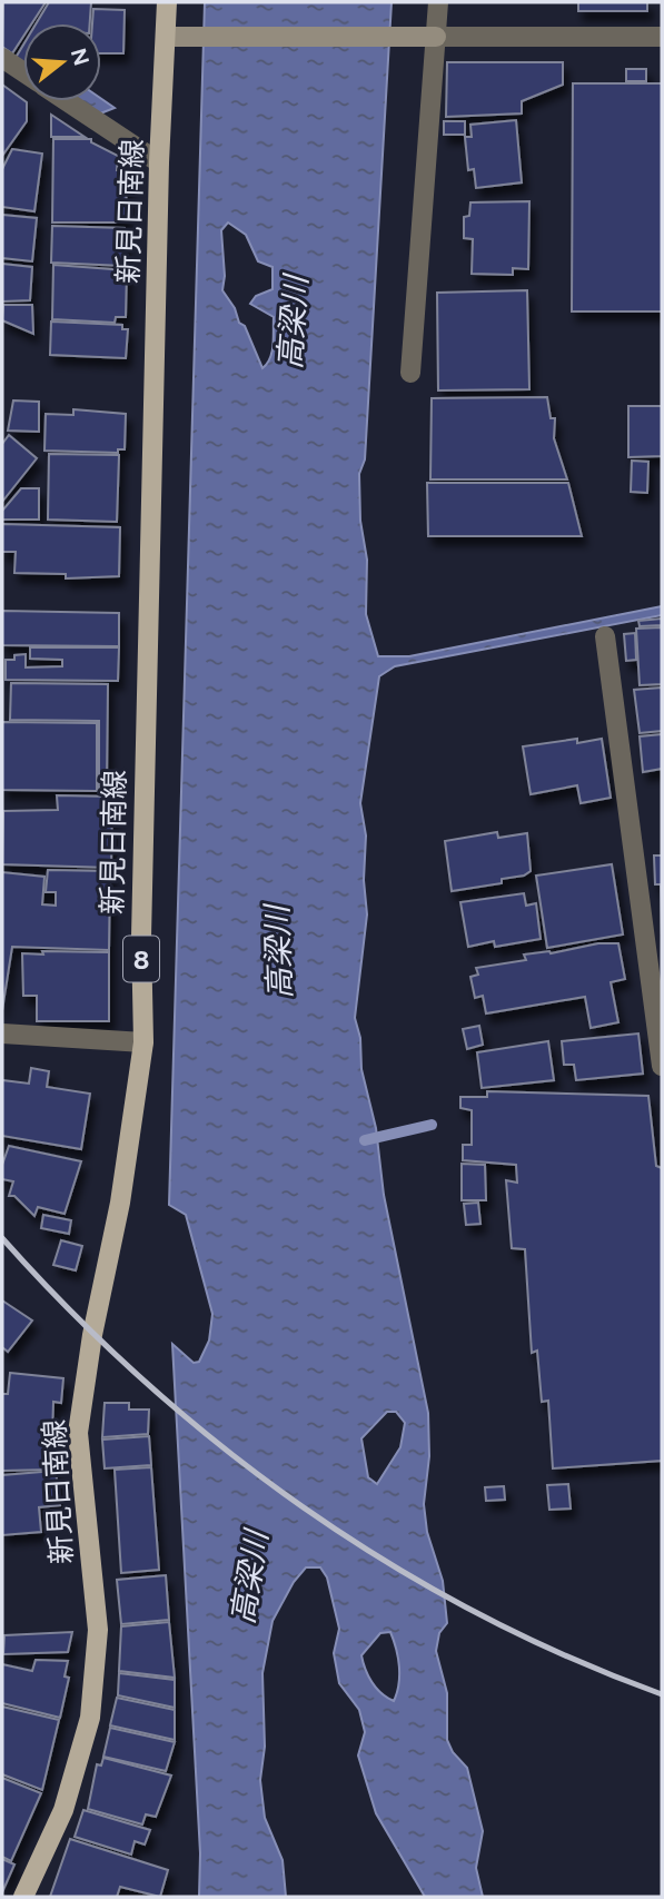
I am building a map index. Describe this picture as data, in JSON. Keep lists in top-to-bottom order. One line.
{"streets":{"main road":["新見日南線","8"]},"water":["高梁川"],"north":"right"}
